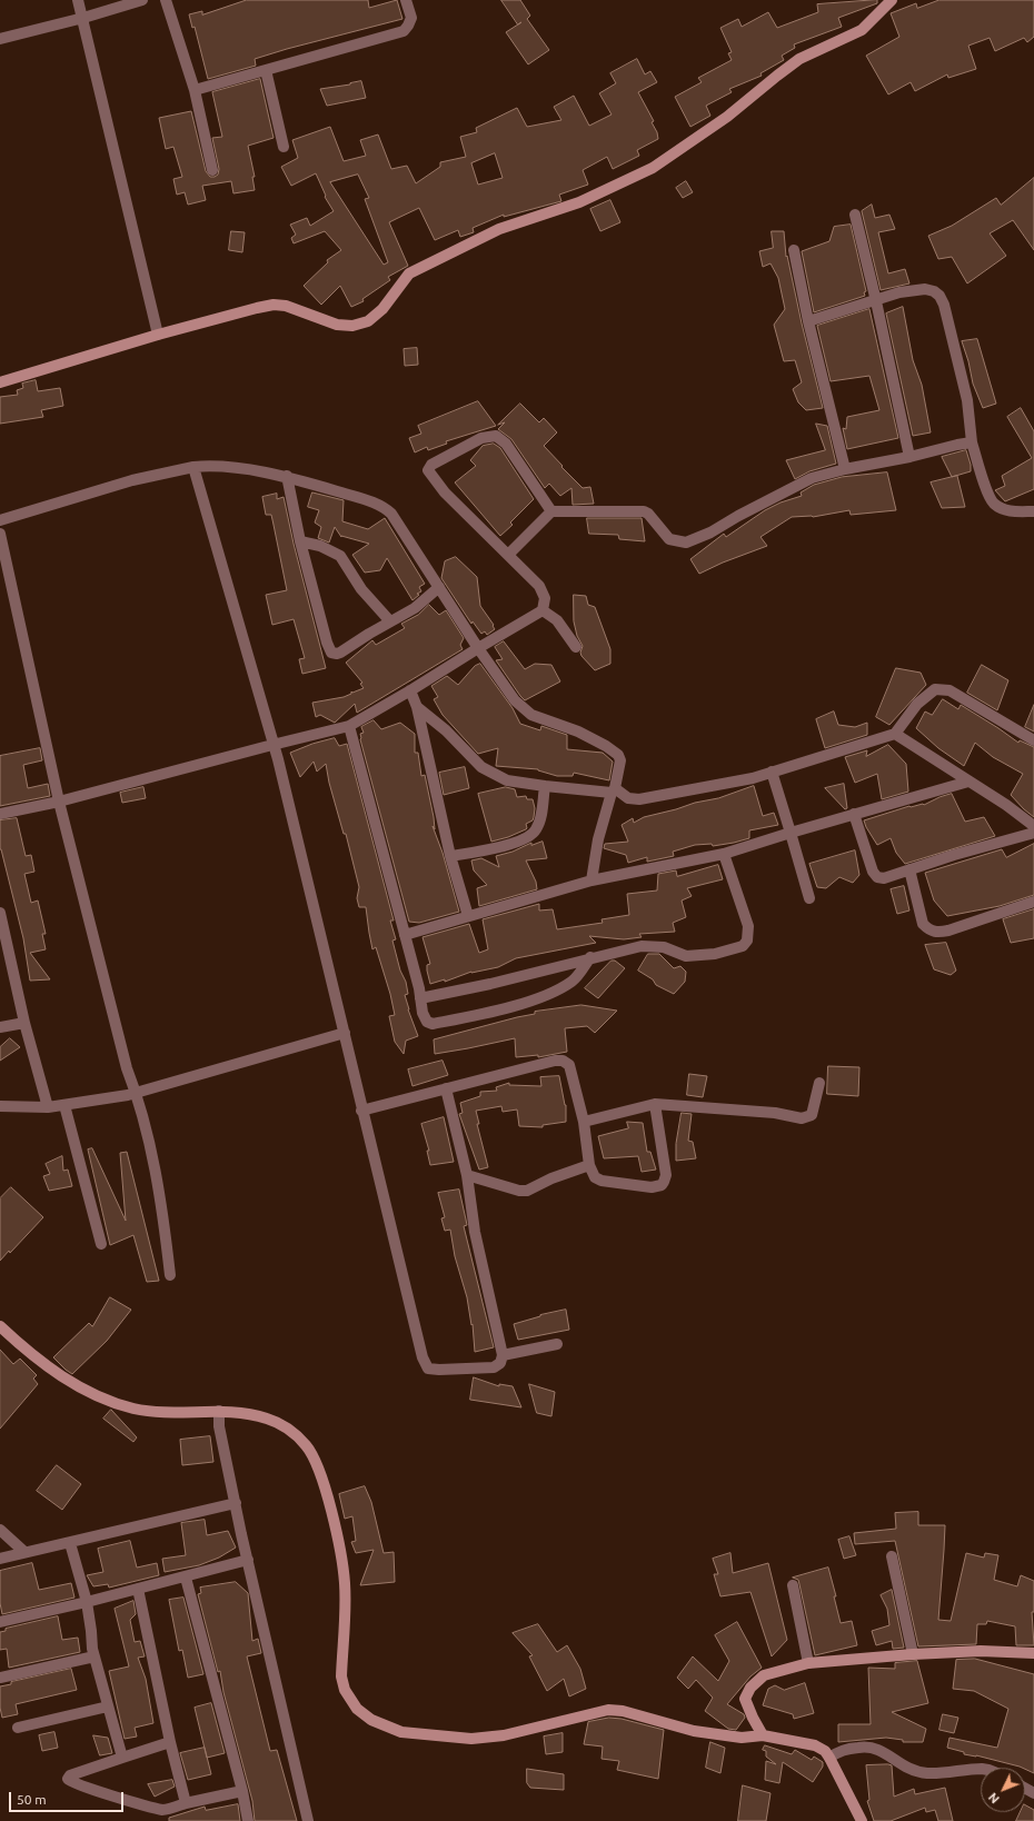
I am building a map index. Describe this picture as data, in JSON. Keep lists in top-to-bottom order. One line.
{"scale_bar":"50 m","north":"bottom left"}
